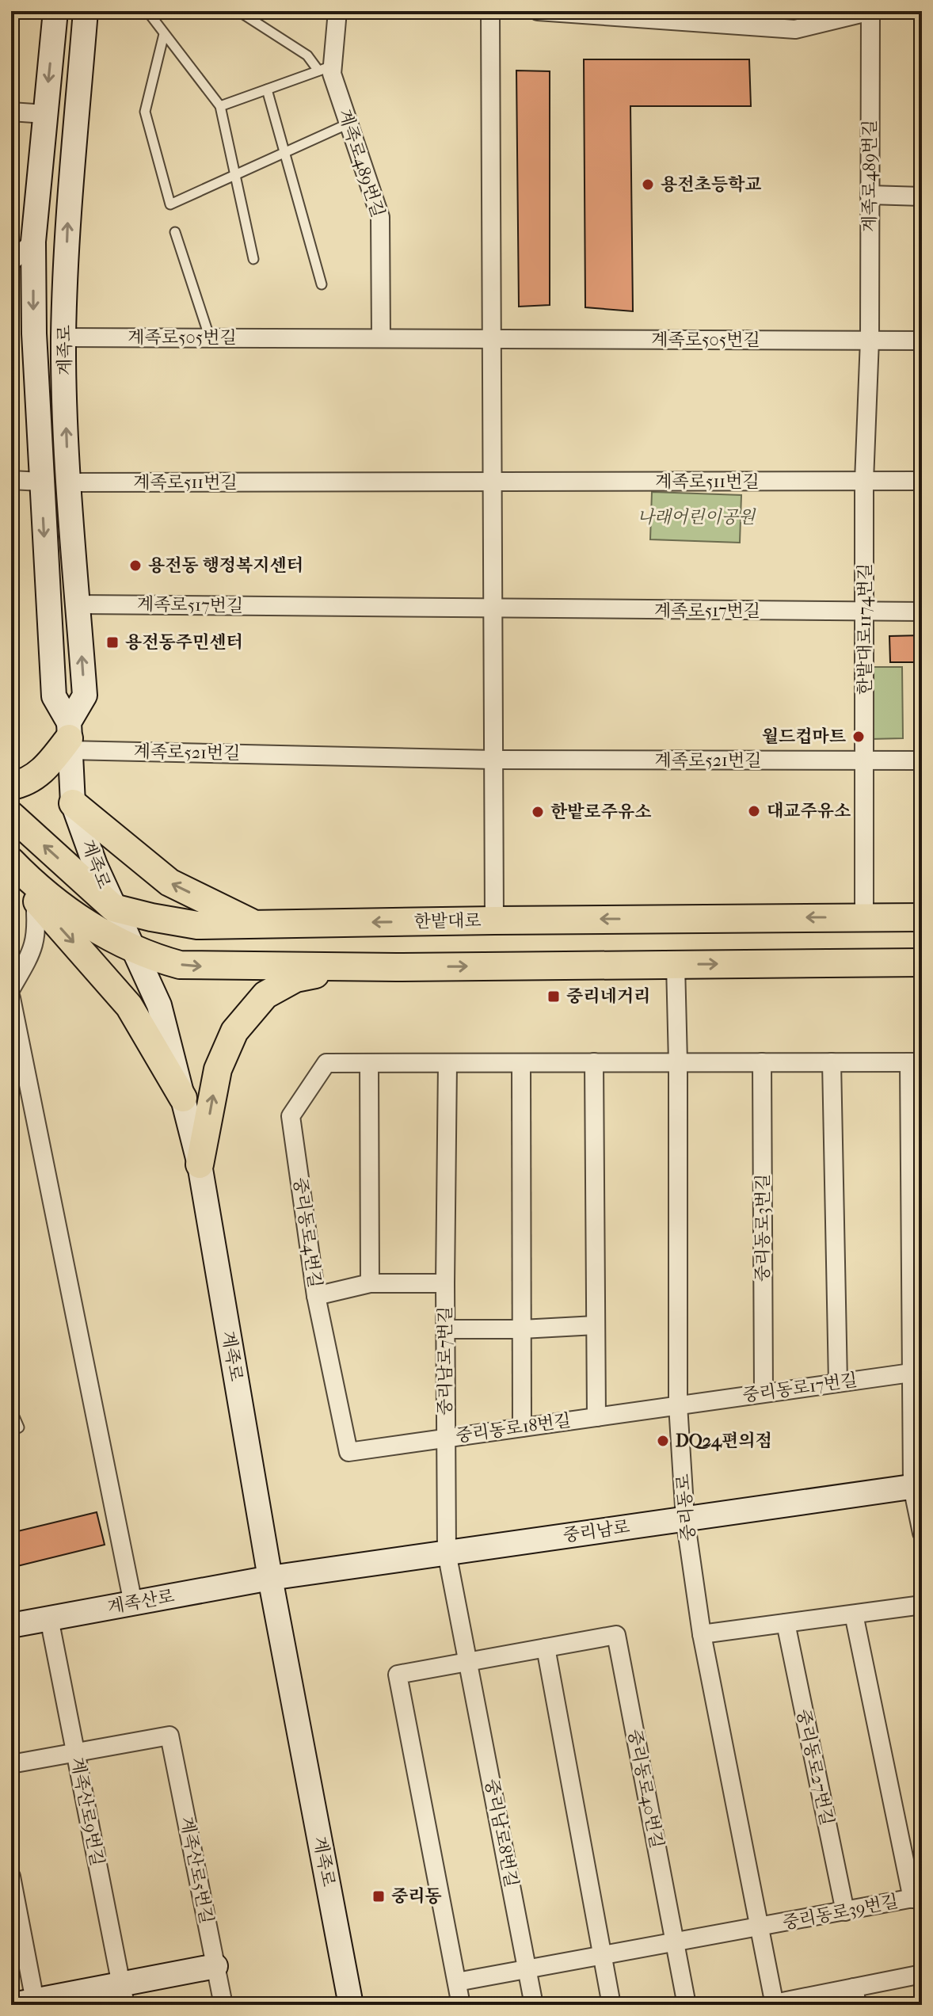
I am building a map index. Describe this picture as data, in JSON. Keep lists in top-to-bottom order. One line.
{"streets":{"main road":["계족로","한밭대로","중리남로","계족산로"],"street":["계족로489번길","계족로505번길","계족로511번길","계족로517번길","한밭대로1174번길","계족로521번길","중리동로3번길","중리동로4번길","중리남로7번길","중리동로17번길","중리동로18번길","중리동로","중리동로27번길","중리동로40번길","계족산로9번길","중리남로8번길","계족산로5번길","중리동로39번길"]},"crossings":[["계족로489번길","계족로505번길"],["계족로489번길","한밭대로1174번길"],["계족로505번길","계족로"],["계족로505번길","한밭대로1174번길"],["계족로","계족로511번길"],["계족로","계족로517번길"],["계족로","계족로521번길"],["계족로","한밭대로"],["계족로","중리남로"],["계족로","계족산로"],["계족로511번길","한밭대로1174번길"],["계족로517번길","한밭대로1174번길"],["한밭대로1174번길","계족로521번길"],["한밭대로1174번길","한밭대로"],["중리동로3번길","중리동로17번길"],["중리동로4번길","중리남로7번길"],["중리동로4번길","중리동로18번길"],["중리동로4번길","중리동로"],["중리남로7번길","중리동로18번길"],["중리남로7번길","중리남로"],["중리남로7번길","중리남로8번길"],["중리동로17번길","중리동로18번길"],["중리동로17번길","중리동로"],["중리동로18번길","중리동로"],["중리동로","중리남로"],["중리동로","중리동로39번길"],["중리남로","계족산로"],["중리남로","중리남로8번길"],["계족산로","계족산로9번길"],["중리동로27번길","중리동로39번길"],["계족산로9번길","계족산로5번길"]],"parks":["나래어린이공원"],"places":{"other":["용전초등학교","용전동 행정복지센터","월드컵마트","대교주유소","한밭로주유소","DQ24편의점"],"transit":["용전동주민센터","중리네거리","중리동"]}}
